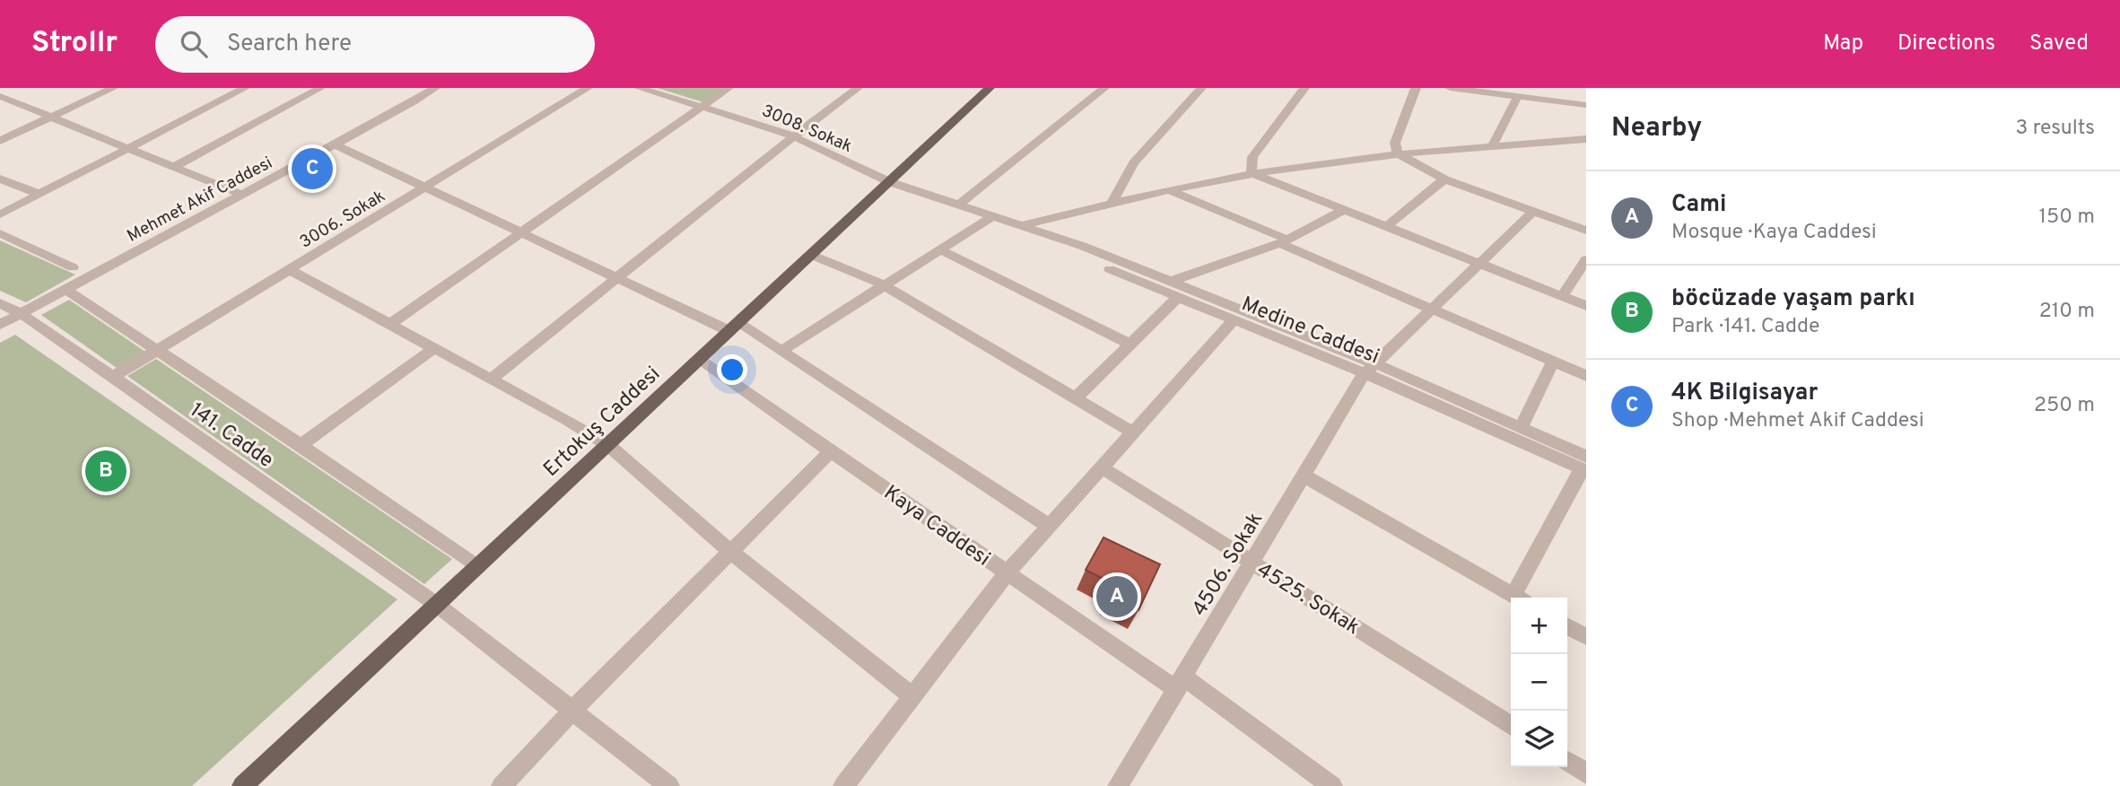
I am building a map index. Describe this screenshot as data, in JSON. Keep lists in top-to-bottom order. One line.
{"streets":{"main road":["Ertokuş Caddesi"],"street":["3008. Sokak","Mehmet Akif Caddesi","3006. Sokak","Medine Caddesi","141. Cadde","Kaya Caddesi","4506. Sokak","4525. Sokak"]},"crossings":[["3008. Sokak","Medine Caddesi"],["3008. Sokak","Ertokuş Caddesi"],["Mehmet Akif Caddesi","141. Cadde"],["3006. Sokak","141. Cadde"],["Medine Caddesi","Ertokuş Caddesi"],["Medine Caddesi","4506. Sokak"],["Ertokuş Caddesi","141. Cadde"],["Ertokuş Caddesi","Kaya Caddesi"],["Kaya Caddesi","4506. Sokak"],["4506. Sokak","4525. Sokak"]],"page":{"header":"Strollr","search":"Search here","nav":["Map","Directions","Saved"],"heading":["Nearby","3 results"],"pins":["C","B","A"],"list":[{"mark":"A","name":"Cami","note":"Mosque · Kaya Caddesi","value":"150 m"},{"mark":"B","name":"böcüzade yaşam parkı","note":"Park · 141. Cadde","value":"210 m"},{"mark":"C","name":"4K Bilgisayar","note":"Shop · Mehmet Akif Caddesi","value":"250 m"}],"map_buttons":["+","−"]}}
